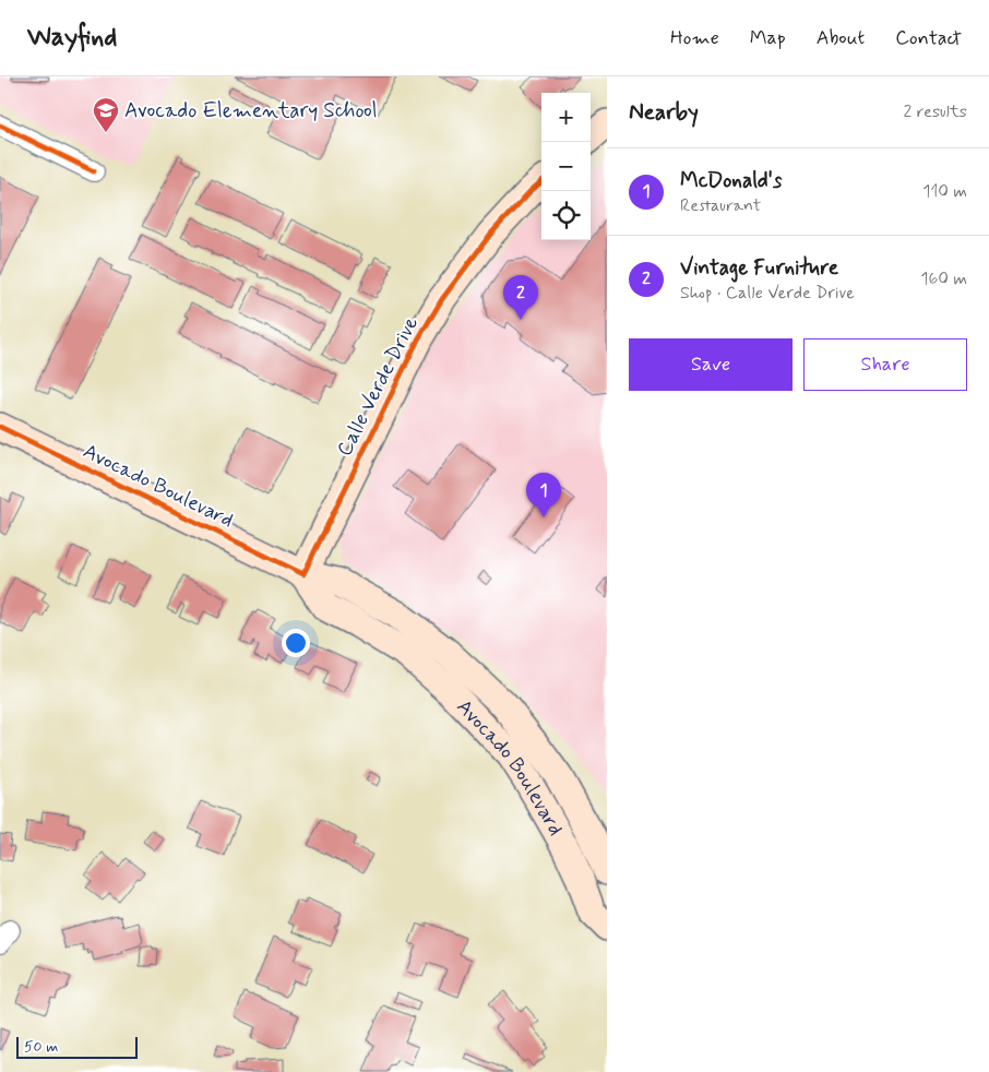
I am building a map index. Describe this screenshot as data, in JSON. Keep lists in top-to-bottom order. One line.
{"streets":{"main road":["Calle Verde Drive","Avocado Boulevard"]},"crossings":[["Calle Verde Drive","Avocado Boulevard"]],"places":{"school or university":["Avocado Elementary School"]},"scale_bar":"50 m","page":{"header":"Wayfind","nav":["Home","Map","About","Contact"],"heading":["Nearby","2 results"],"map_buttons":["+","−"],"list":[{"mark":"1","name":"McDonald's","note":"Restaurant","value":"110 m"},{"mark":"2","name":"Vintage Furniture","note":"Shop · Calle Verde Drive","value":"160 m"}],"pins":["2","1"],"buttons":["Save","Share"],"scale":"50 m"}}
